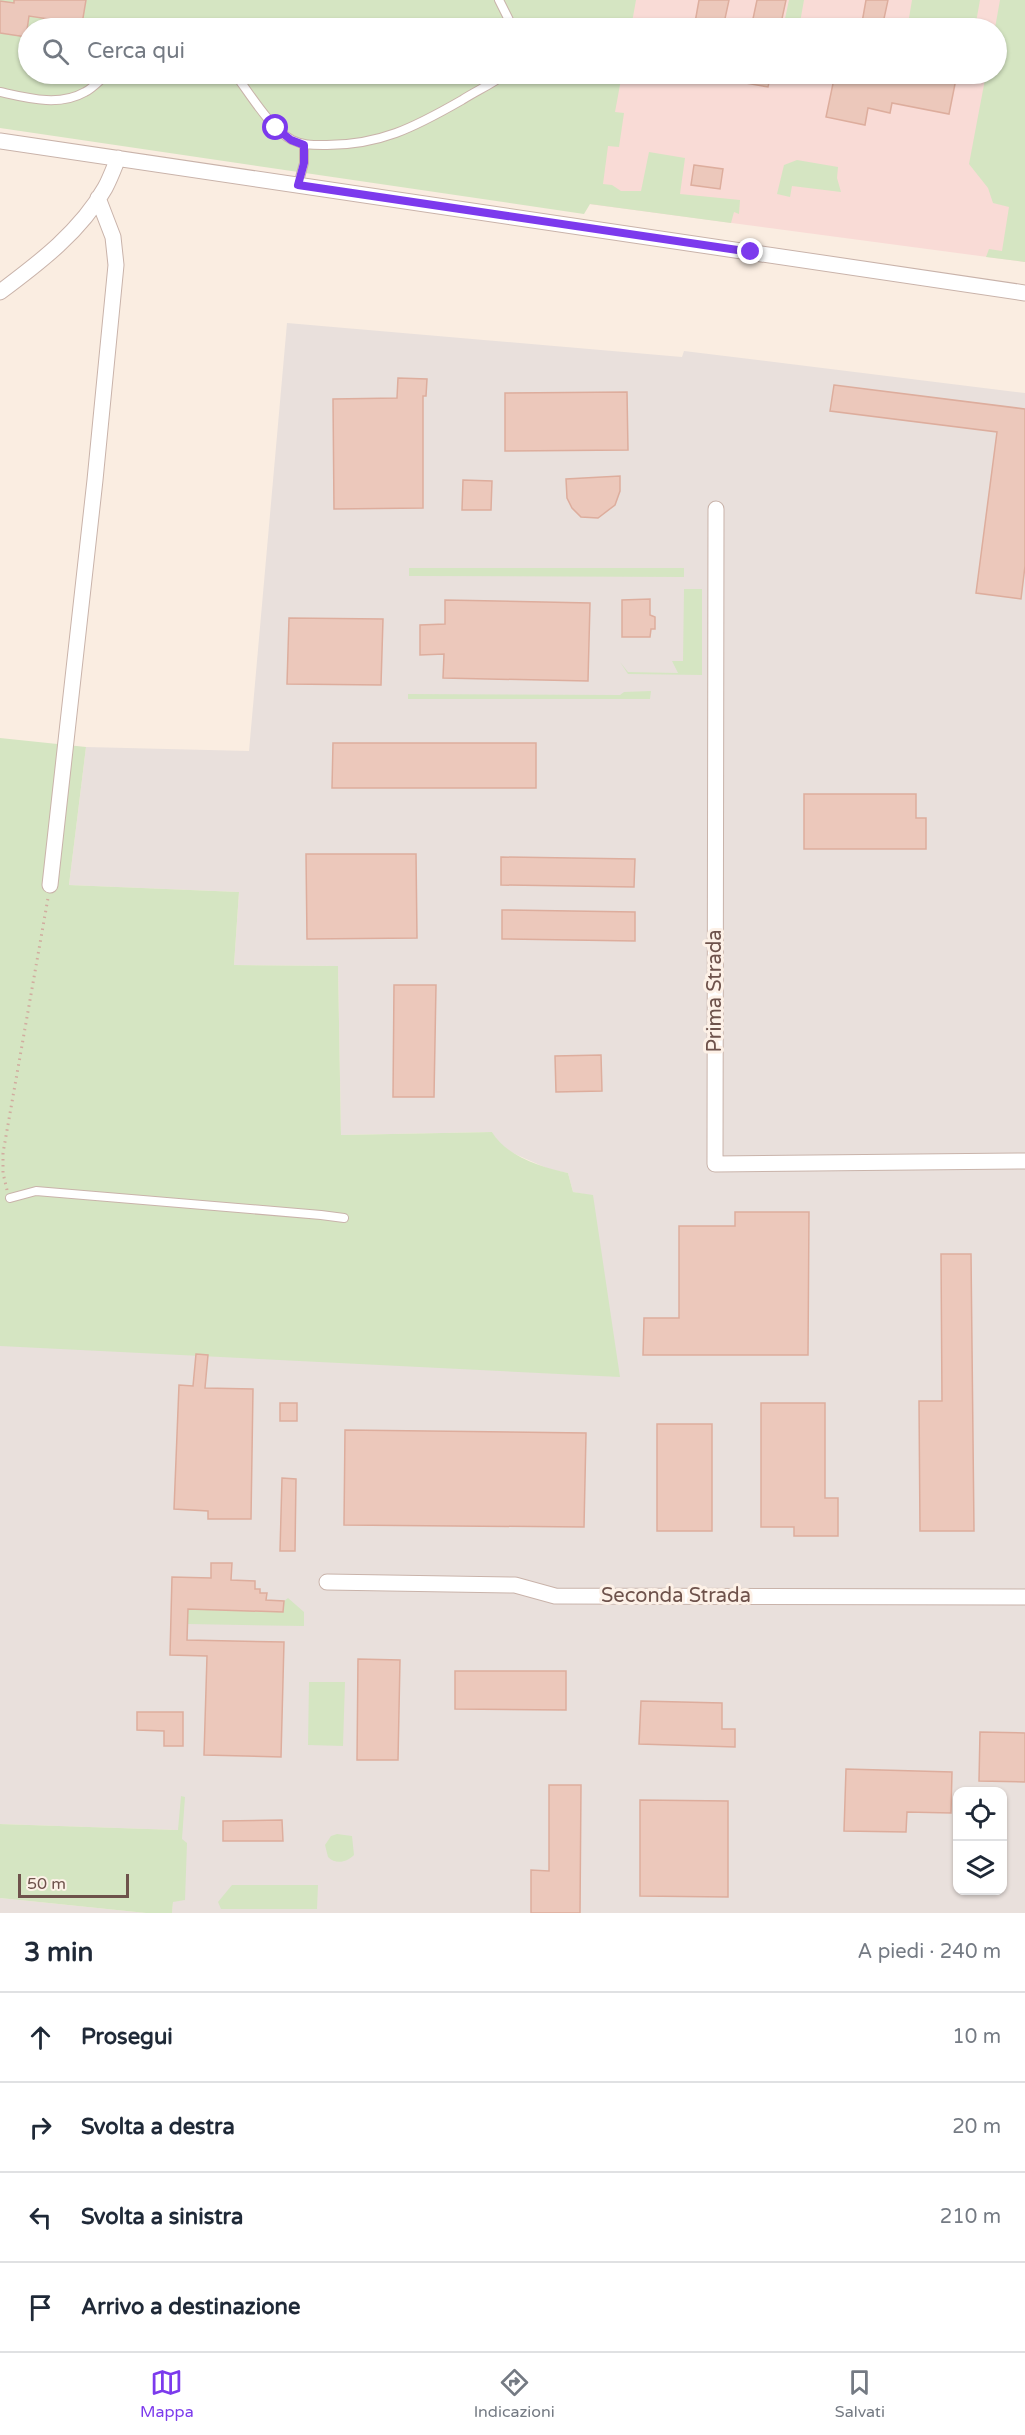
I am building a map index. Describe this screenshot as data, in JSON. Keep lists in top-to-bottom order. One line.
{"streets":{"street":["Prima Strada","Seconda Strada"]},"scale_bar":"50 m","page":{"search":"Cerca qui","scale":"50 m","heading":["3 min","A piedi · 240 m"],"list":[["Prosegui","10 m"],["Svolta a destra","20 m"],["Svolta a sinistra","210 m"],"Arrivo a destinazione"],"nav":["Mappa","Indicazioni","Salvati"]}}
